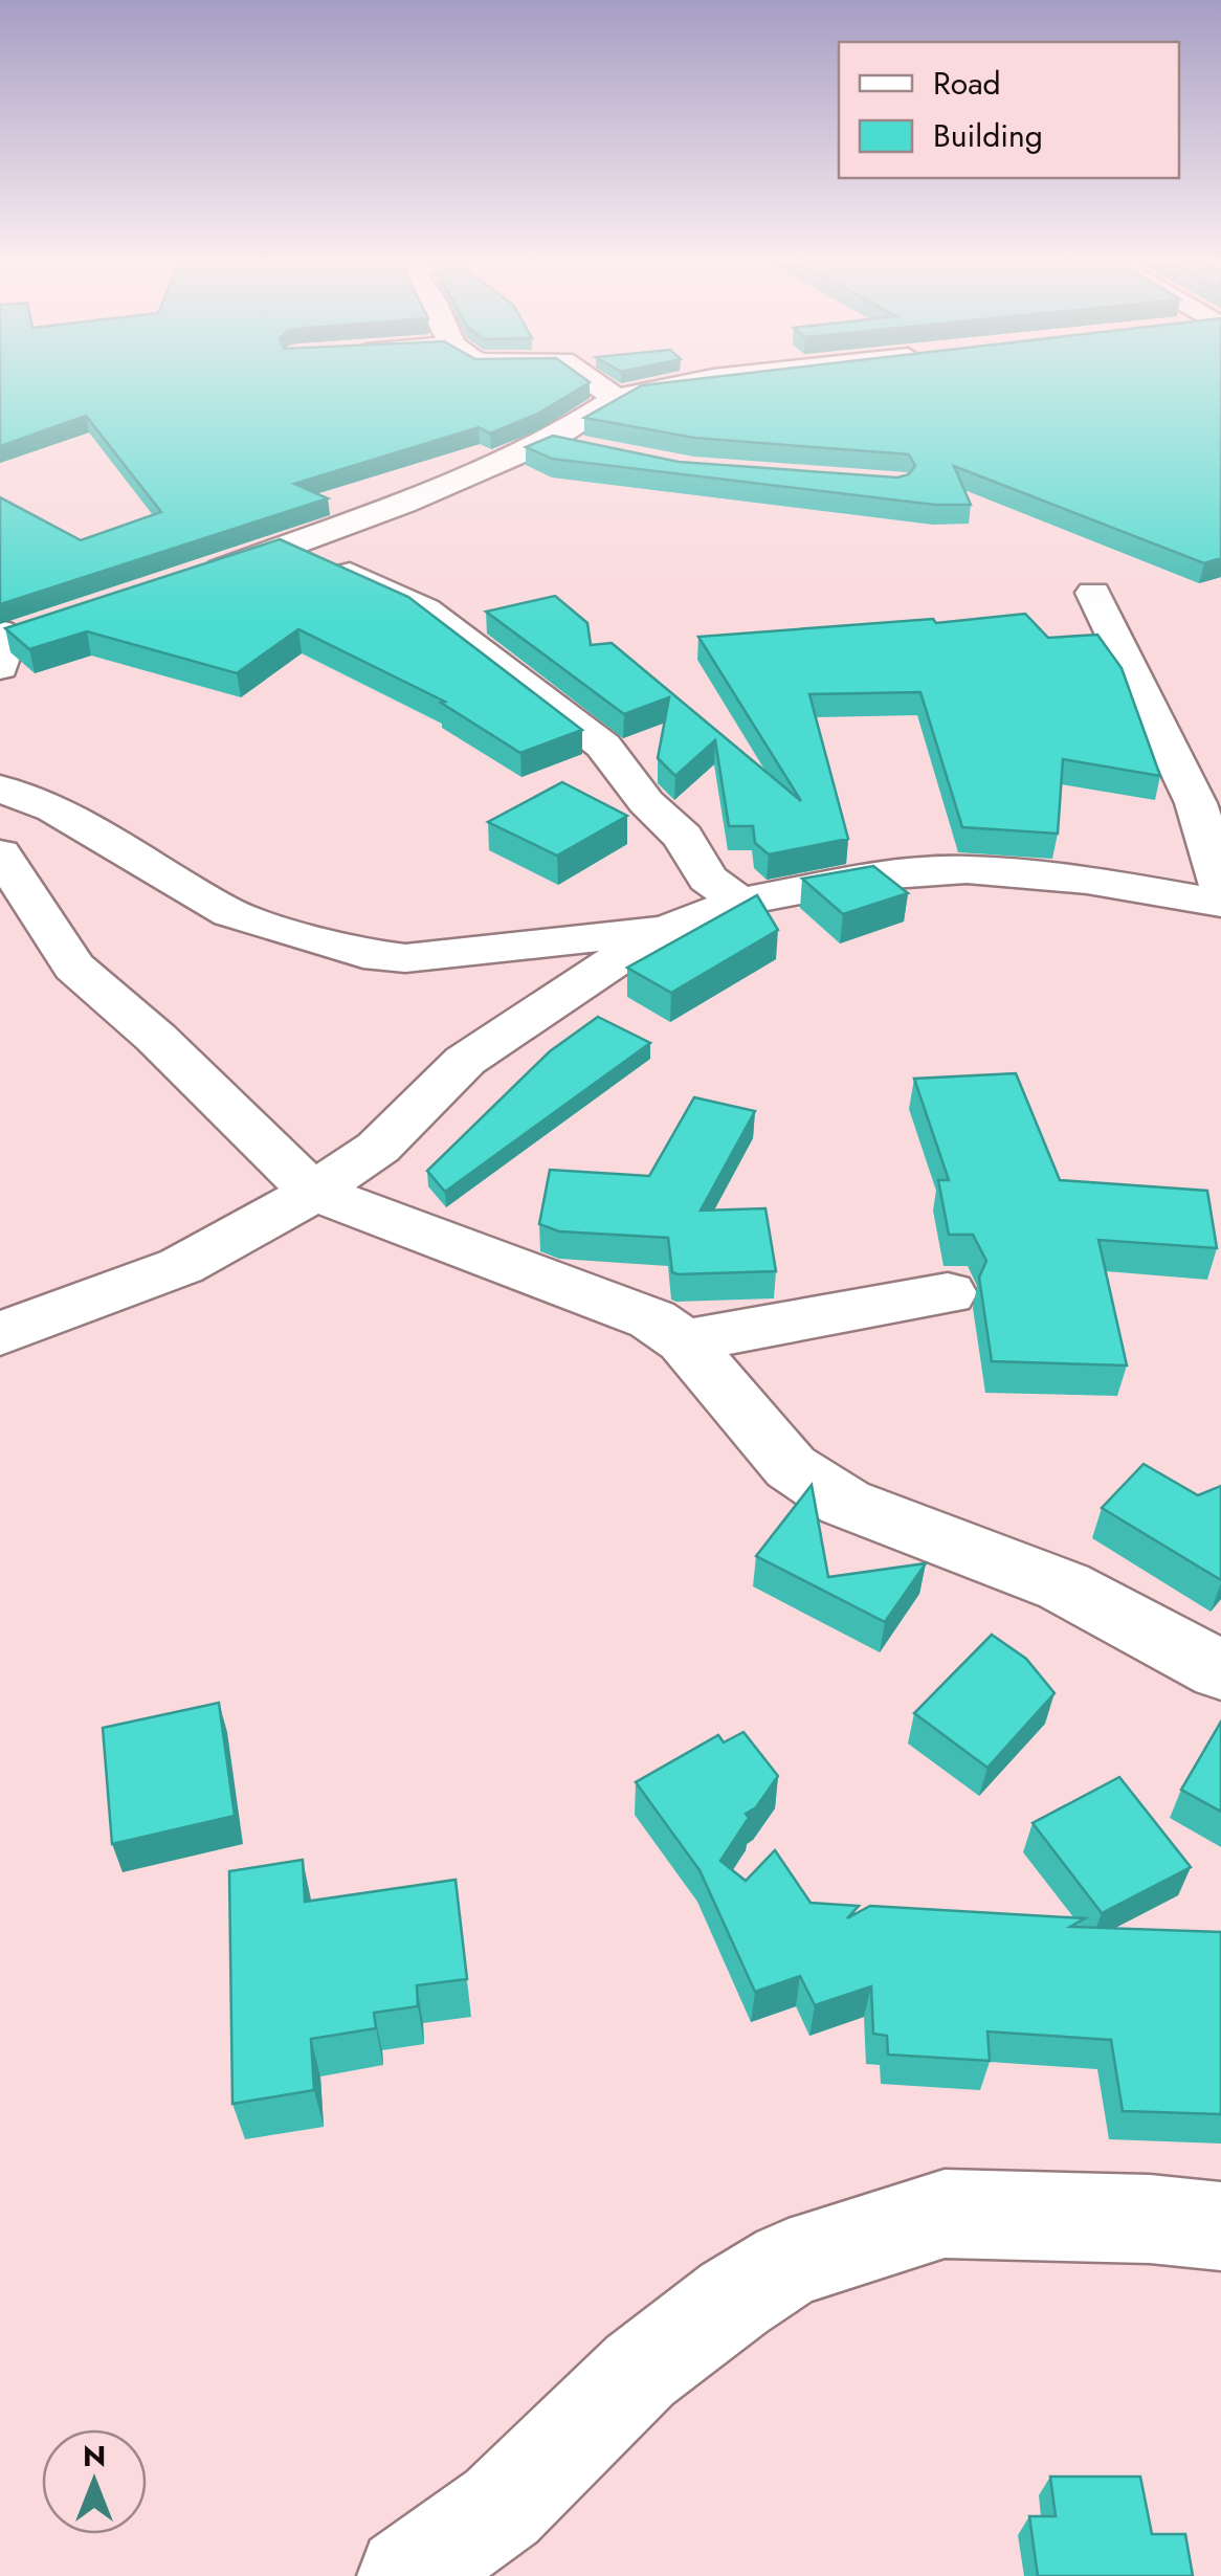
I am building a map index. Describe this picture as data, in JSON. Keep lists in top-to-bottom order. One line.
{"legend":["Road","Building"],"north":"top"}
